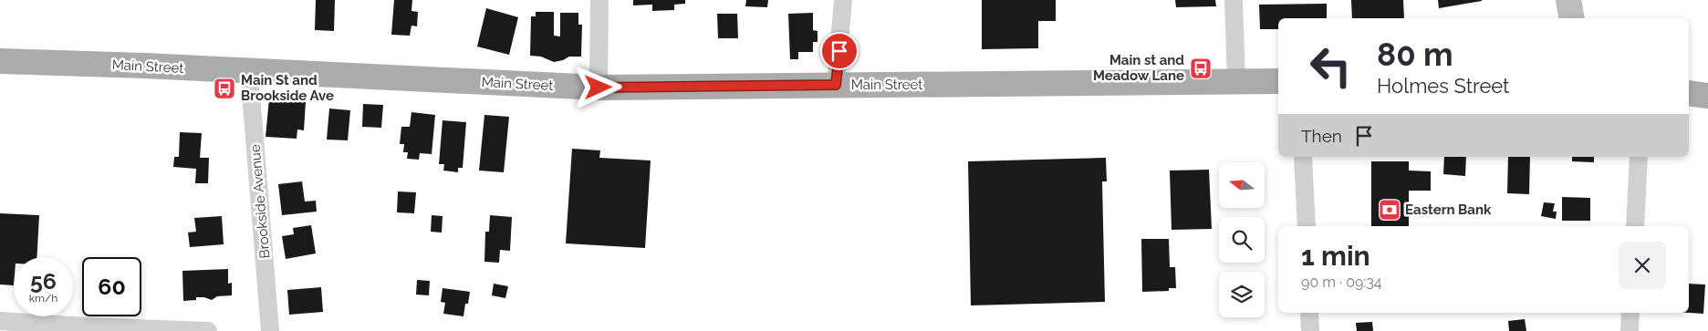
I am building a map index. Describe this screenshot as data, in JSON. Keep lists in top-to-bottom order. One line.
{"streets":{"main road":["Main Street"],"street":["Brookside Avenue"]},"crossings":[["Main Street","Brookside Avenue"]],"places":{"bus stop":["Main st and Meadow Lane","Main St and Brookside Ave"],"bank":["Eastern Bank"]},"north":"left","page":{"turn":["80 m","Holmes Street"],"then":"Then","heading":["1 min","90 m · 09:34"],"speed":"56 km/h","limit":"60"}}
